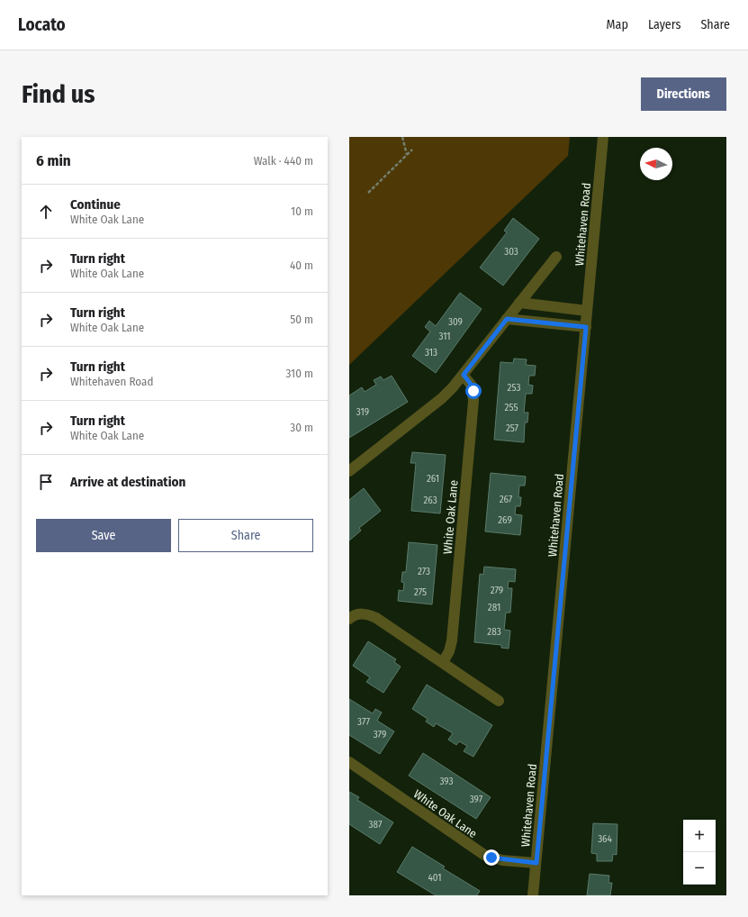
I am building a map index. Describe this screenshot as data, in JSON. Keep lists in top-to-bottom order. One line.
{"streets":{"street":["Whitehaven Road","White Oak Lane"]},"crossings":[["Whitehaven Road","White Oak Lane"]],"house_numbers":["303","309","311","313","253","255","319","257","261","267","263","269","273","279","275","281","283","377","379","393","397","387","364","401"],"north":"left","page":{"header":"Locato","nav":["Map","Layers","Share"],"buttons":["Directions",["Save","Share"]],"title":"Find us","heading":["6 min","Walk · 440 m"],"list":[["Continue","White Oak Lane","10 m"],["Turn right","White Oak Lane","40 m"],["Turn right","White Oak Lane","50 m"],["Turn right","Whitehaven Road","310 m"],["Turn right","White Oak Lane","30 m"],"Arrive at destination"],"map_buttons":["+","−"]}}
